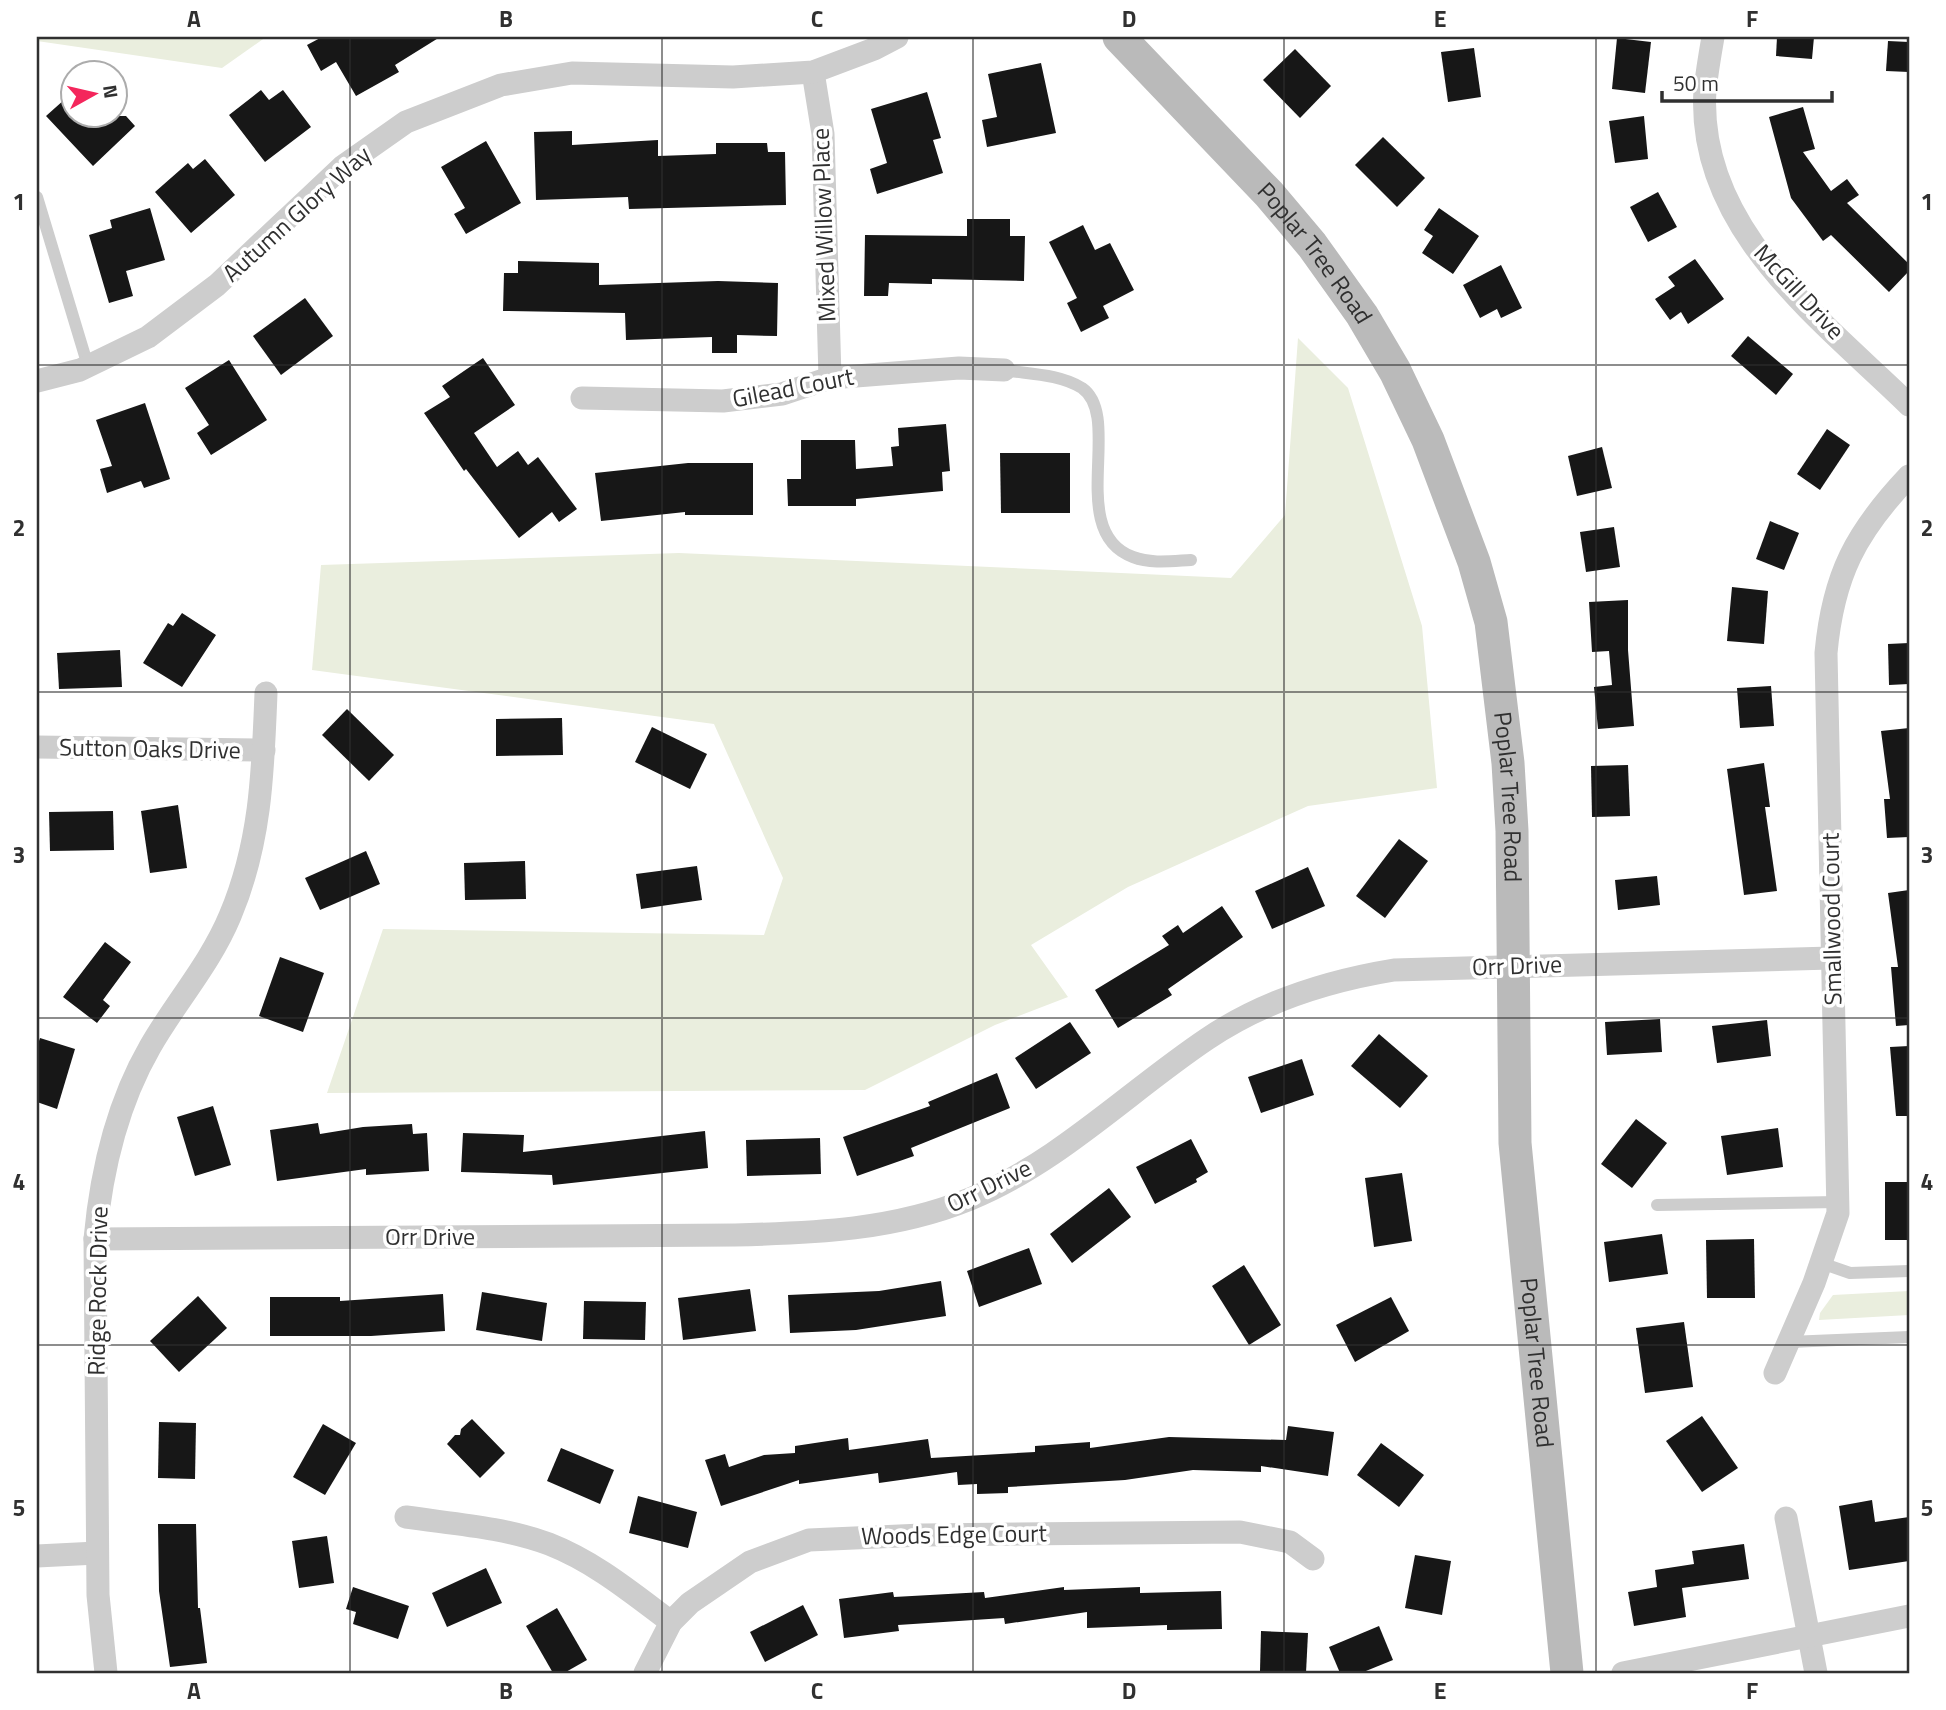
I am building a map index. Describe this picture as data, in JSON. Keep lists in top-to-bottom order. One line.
{"streets":{"main road":["Poplar Tree Road"],"street":["Autumn Glory Way","Mixed Willow Place","McGill Drive","Gilead Court","Sutton Oaks Drive","Smallwood Court","Orr Drive","Ridge Rock Drive","Woods Edge Court"]},"crossings":[["Autumn Glory Way","Mixed Willow Place"],["Mixed Willow Place","Gilead Court"],["Poplar Tree Road","Orr Drive"],["Sutton Oaks Drive","Ridge Rock Drive"],["Smallwood Court","Orr Drive"],["Orr Drive","Ridge Rock Drive"]],"scale_bar":"50 m","north":"right","grid":{"columns":["A","B","C","D","E","F"],"rows":["1","2","3","4","5"]}}
